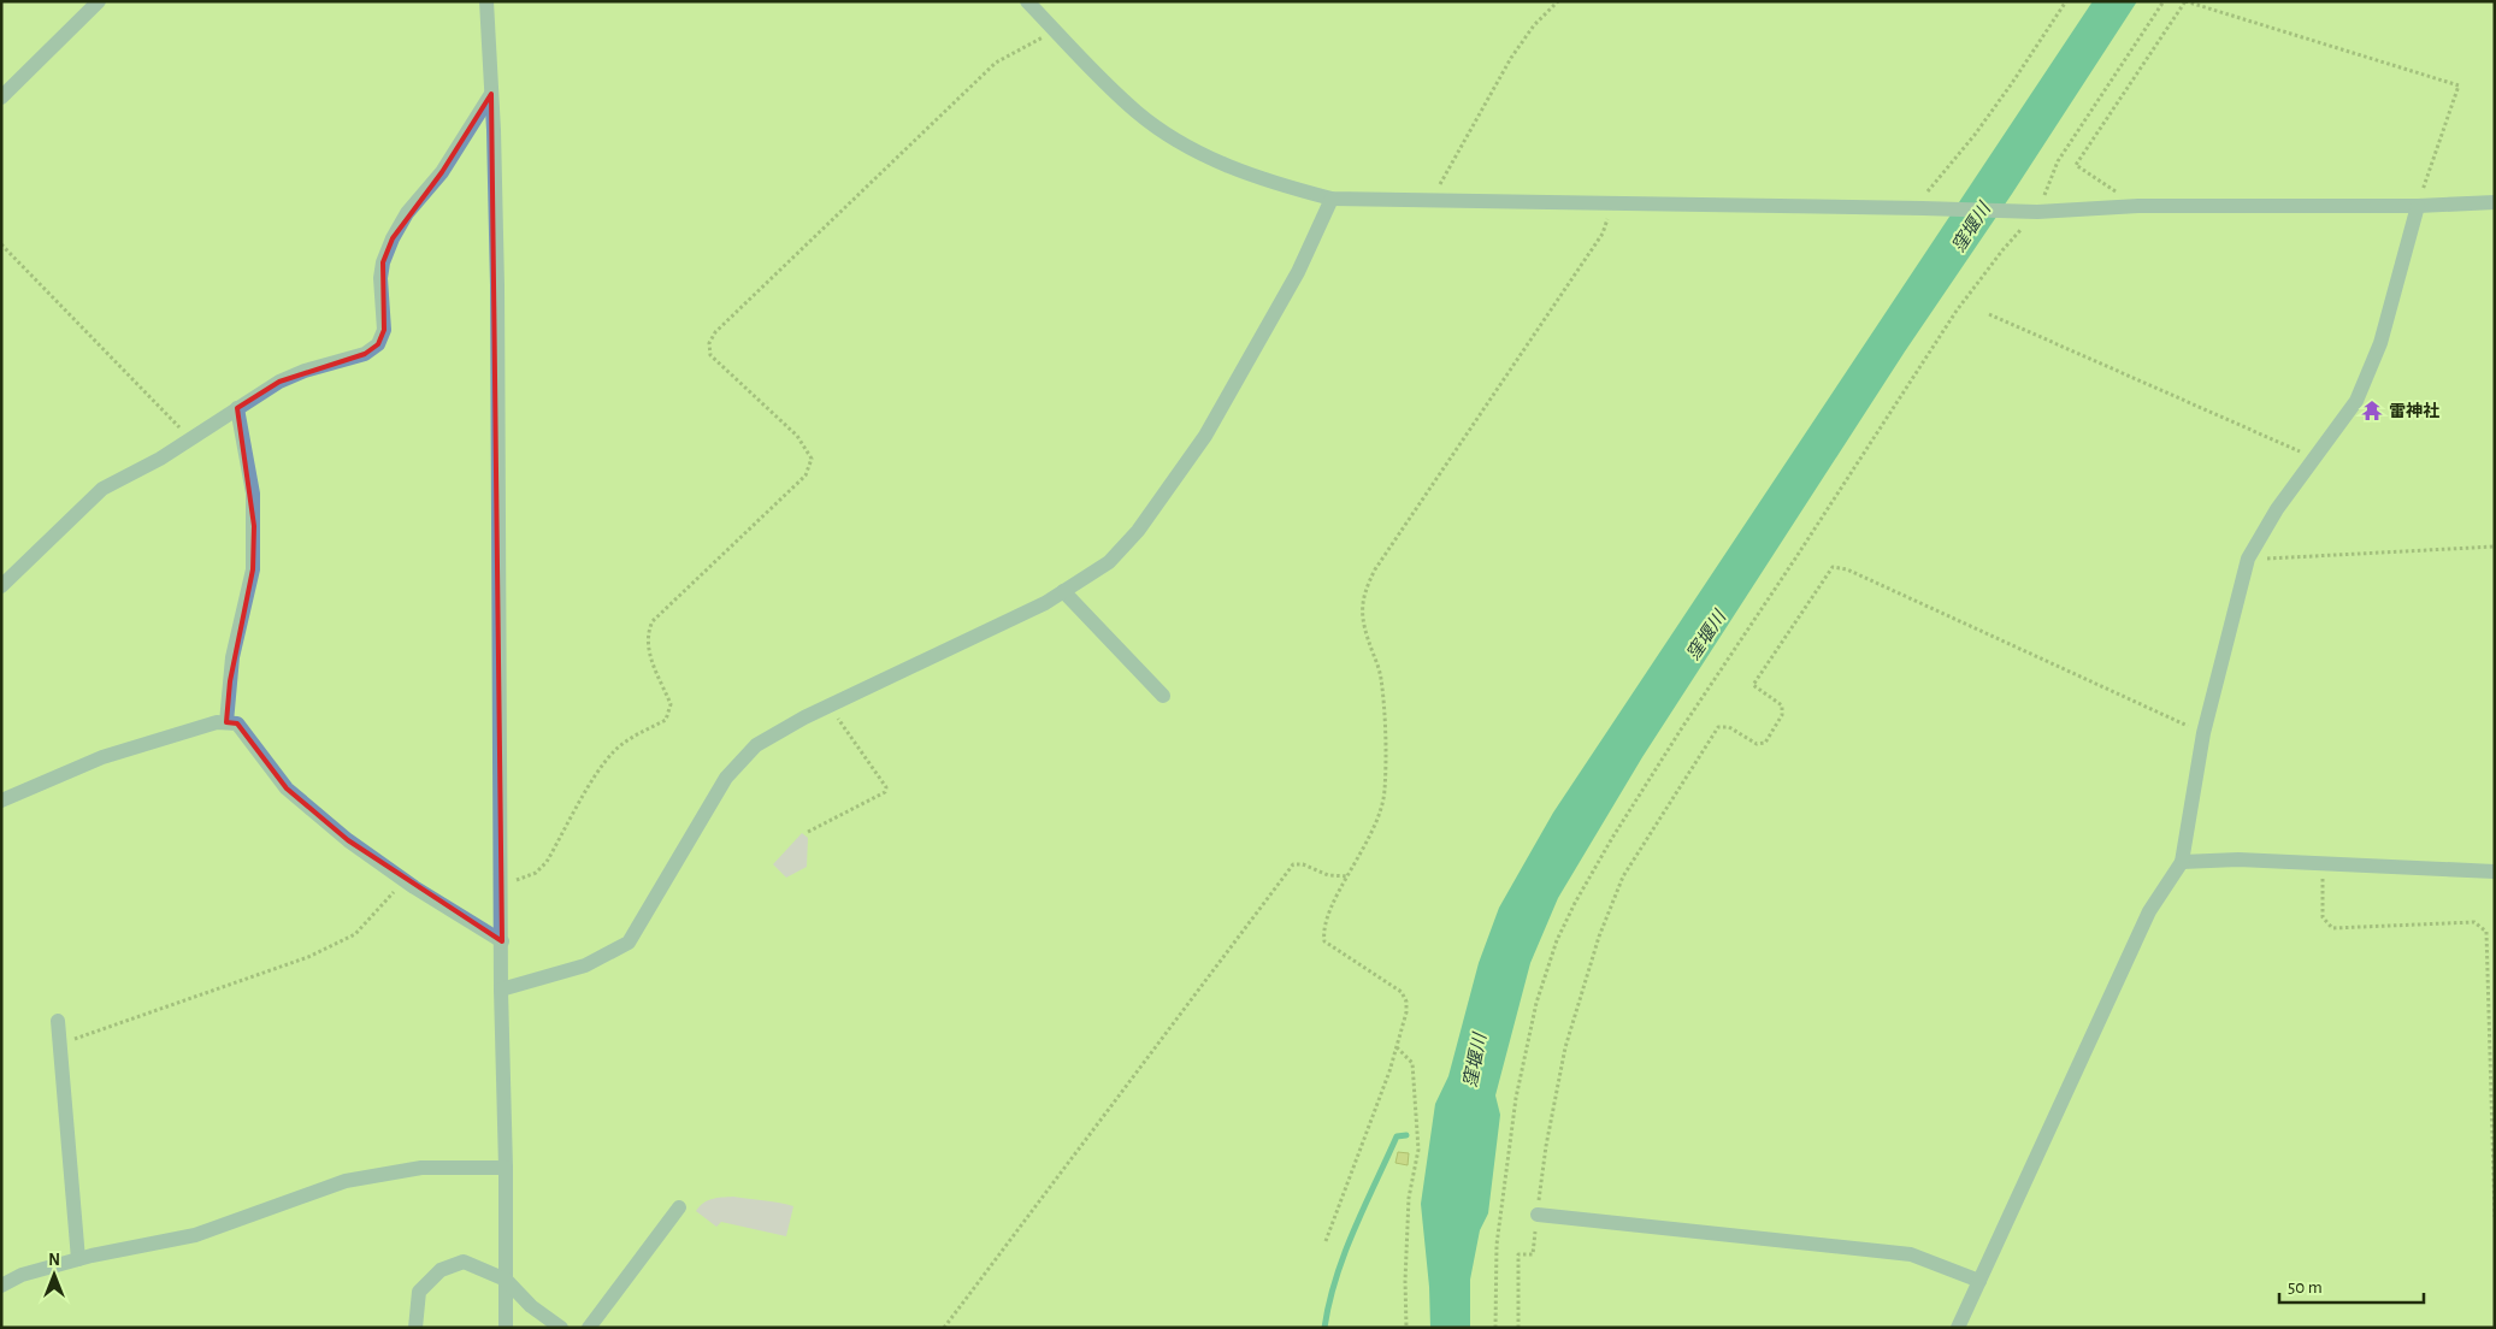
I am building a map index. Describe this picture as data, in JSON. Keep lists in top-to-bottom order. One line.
{"water":["窪堰川"],"places":{"temple":["雷神社"]},"scale_bar":"50 m","north":"top"}
